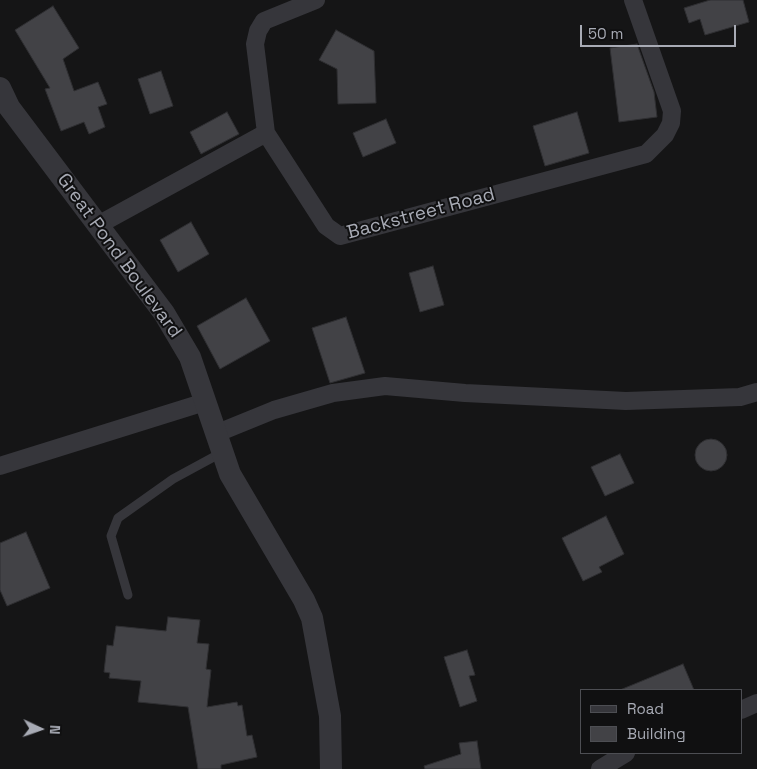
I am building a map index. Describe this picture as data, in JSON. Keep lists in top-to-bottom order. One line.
{"streets":{"street":["Backstreet Road","Great Pond Boulevard"]},"legend":["Road","Building"],"scale_bar":"50 m","north":"right"}
